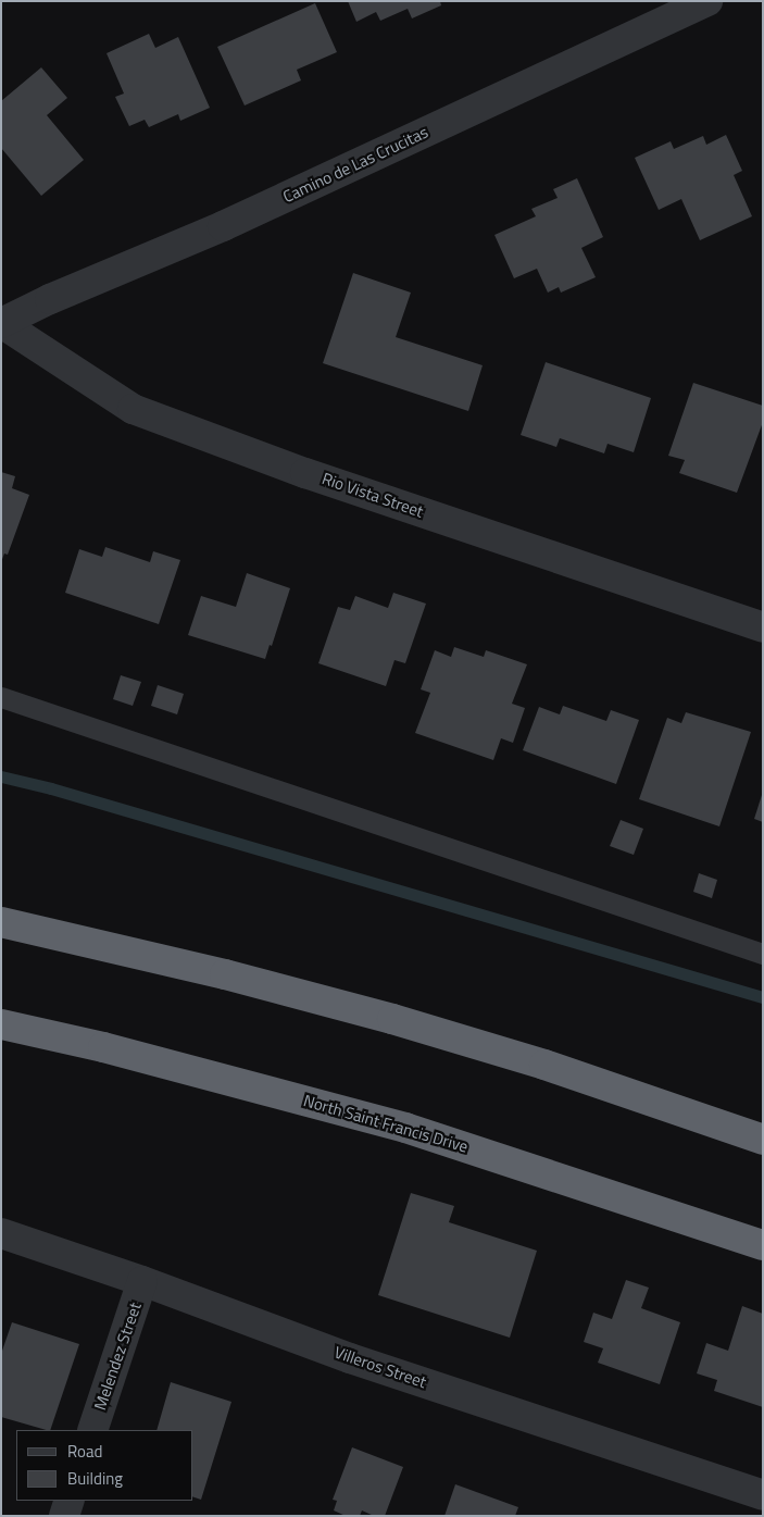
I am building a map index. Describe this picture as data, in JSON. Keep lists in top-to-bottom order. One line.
{"streets":{"highway":["North Saint Francis Drive"],"street":["Camino de Las Crucitas","Rio Vista Street","Melendez Street","Villeros Street"]},"crossings":[["Camino de Las Crucitas","Rio Vista Street"],["Melendez Street","Villeros Street"]],"legend":["Road","Building"]}
